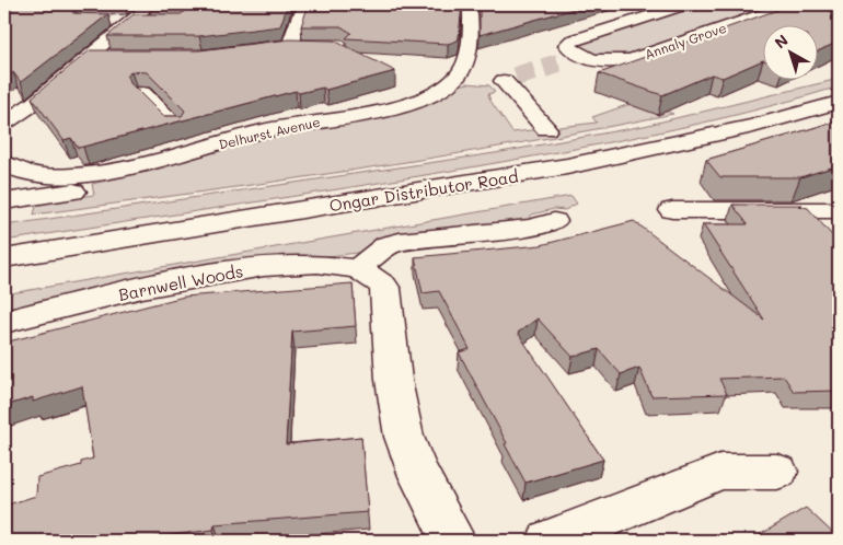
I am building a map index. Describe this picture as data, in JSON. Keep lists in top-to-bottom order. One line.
{"streets":{"street":["Annaly Grove","Delhurst Avenue","Ongar Distributor Road","Barnwell Woods"]},"north":"top left"}
